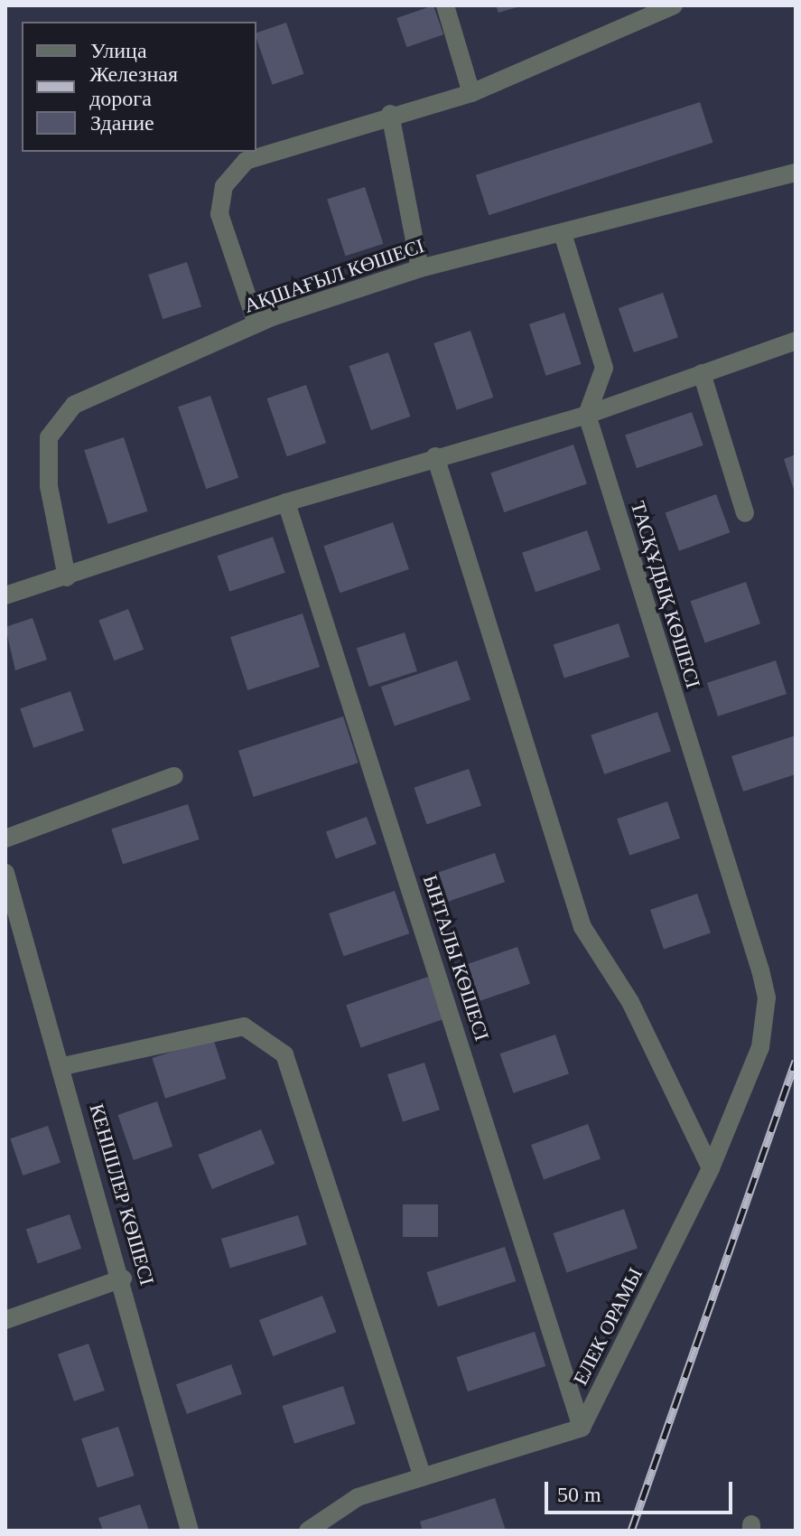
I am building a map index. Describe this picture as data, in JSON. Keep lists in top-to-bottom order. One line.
{"streets":{"street":["АҚШАҒЫЛ КӨШЕСІ","ТАСҚҰДЫҚ КӨШЕСІ","ЫНТАЛЫ КӨШЕСІ","КЕНШІЛЕР КӨШЕСІ","ЕЛЕК ОРАМЫ"]},"crossings":[["ТАСҚҰДЫҚ КӨШЕСІ","ЕЛЕК ОРАМЫ"],["ЫНТАЛЫ КӨШЕСІ","ЕЛЕК ОРАМЫ"]],"legend":["Улица","Железная дорога","Здание"],"scale_bar":"50 m"}
